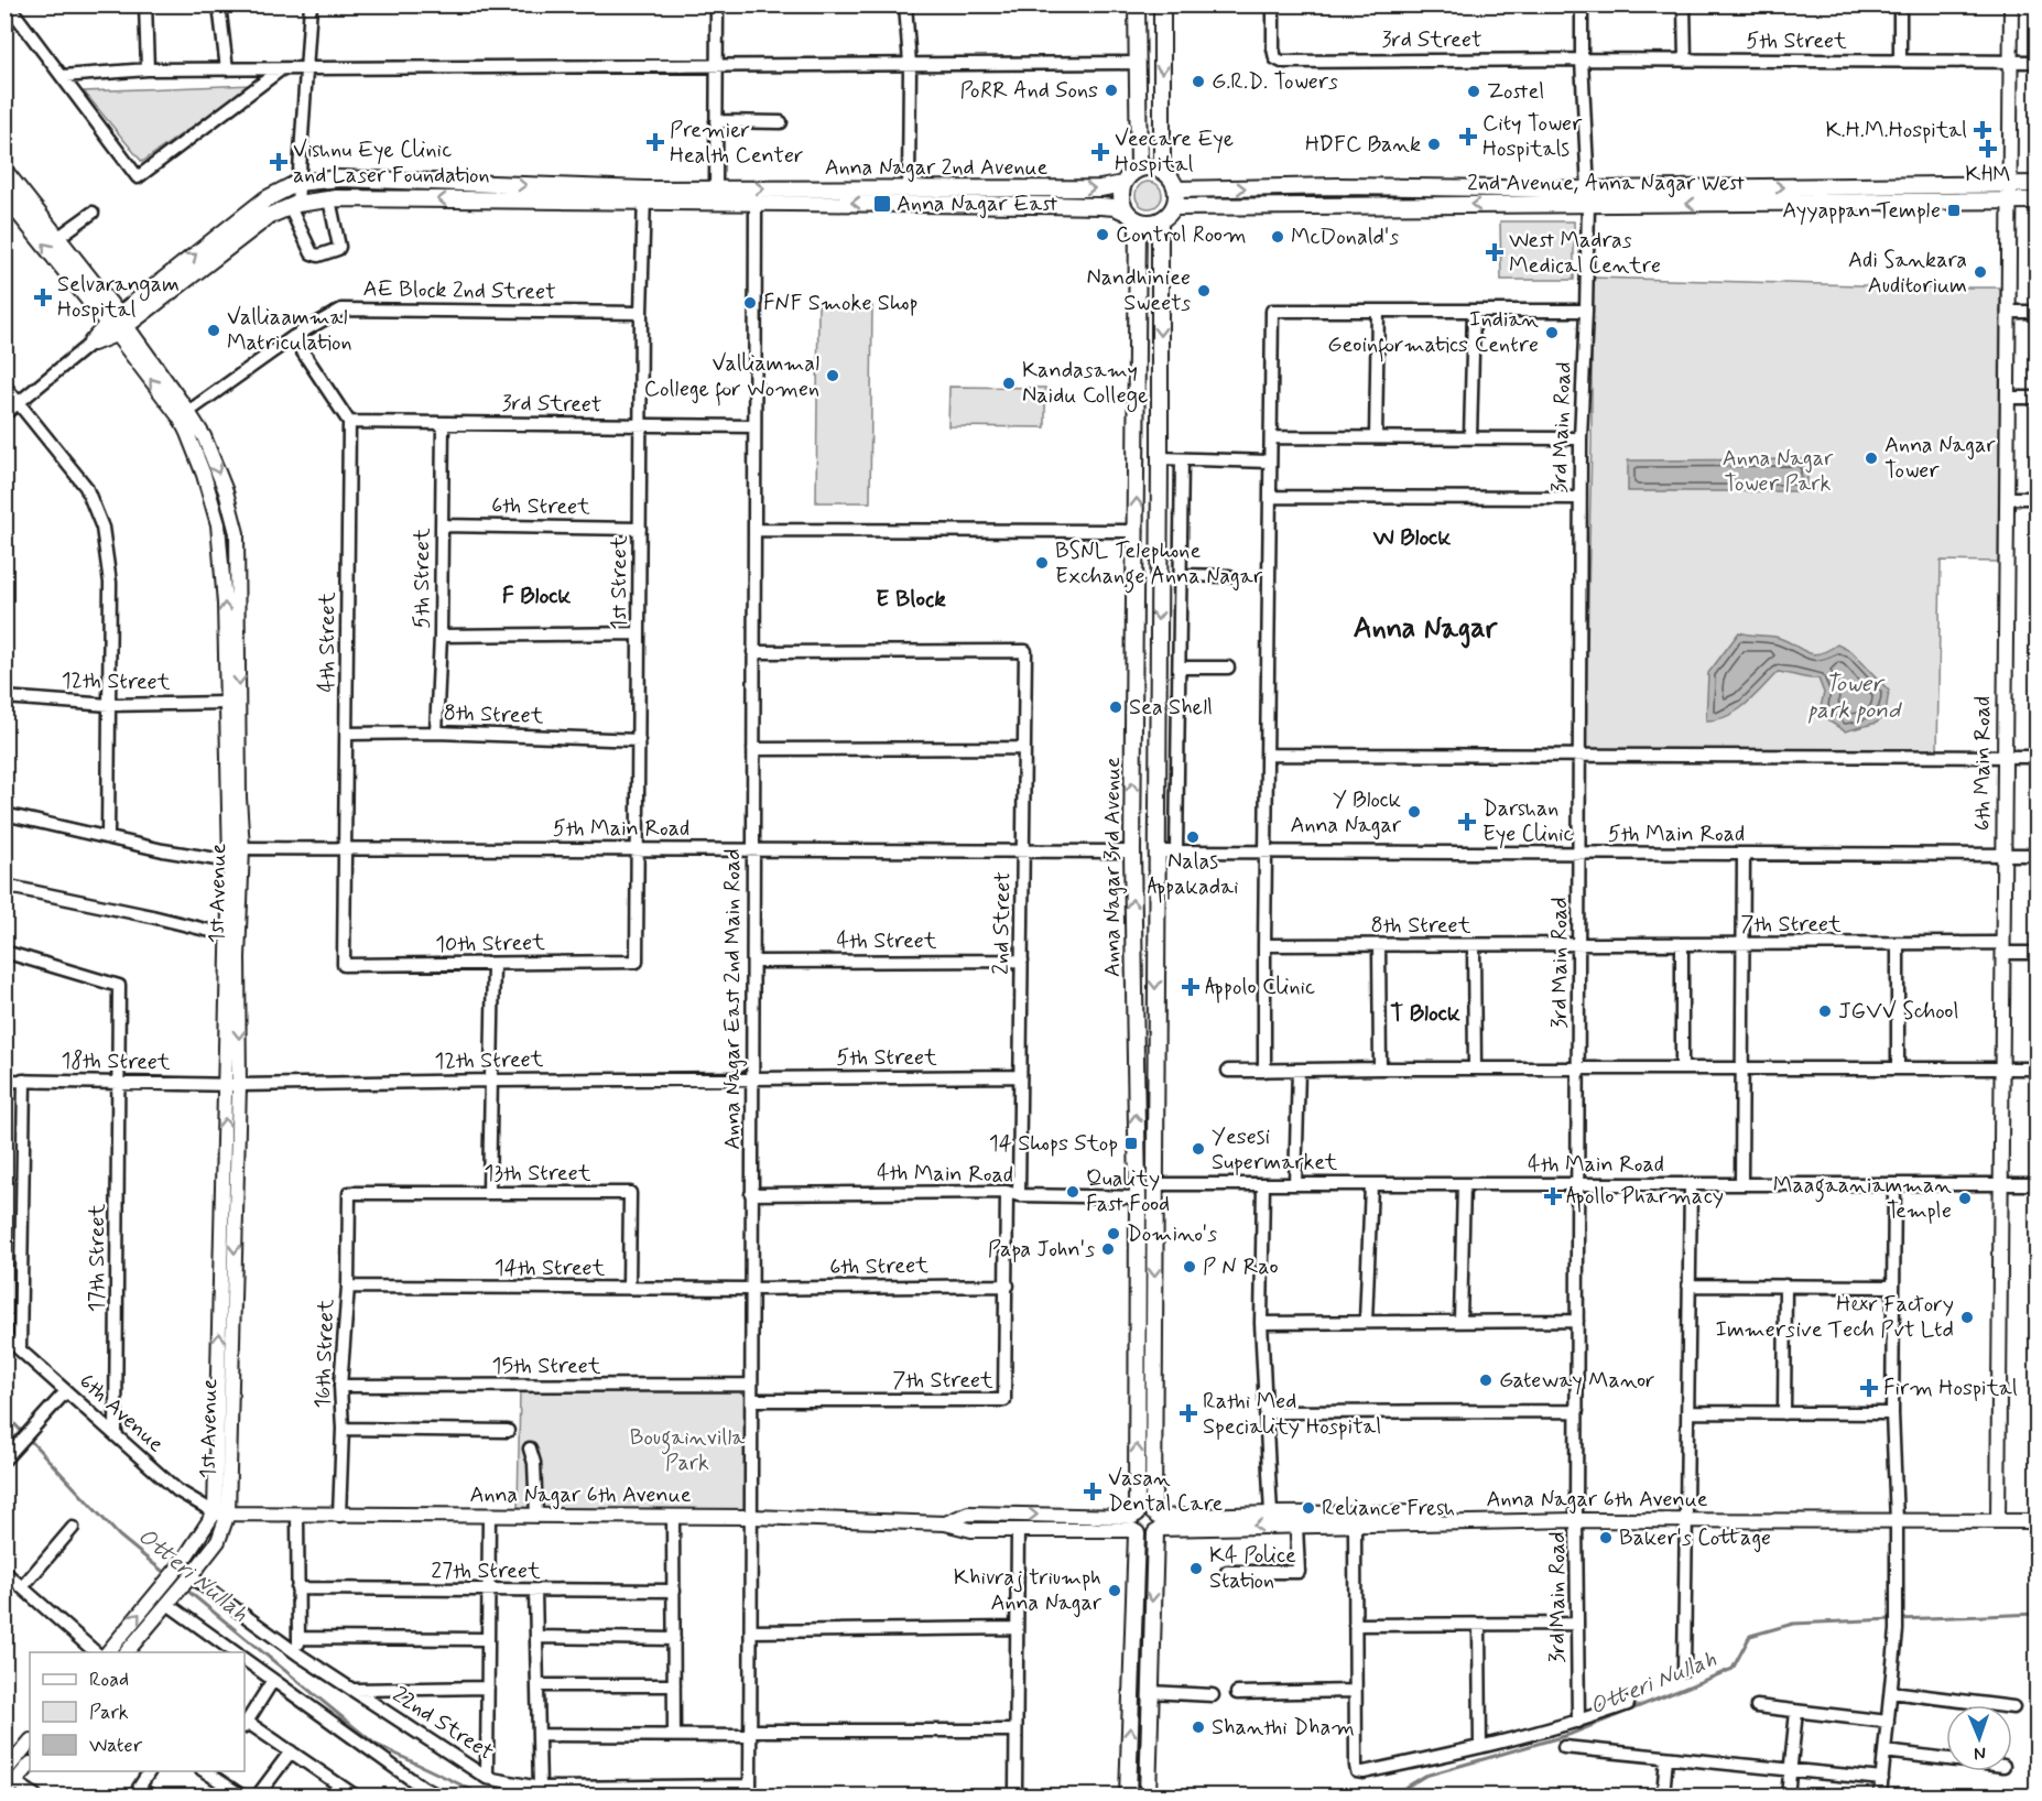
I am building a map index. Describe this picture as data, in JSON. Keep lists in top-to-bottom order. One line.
{"streets":{"main road":["Anna Nagar 2nd Avenue","2nd Avenue, Anna Nagar West","Anna Nagar 3rd Avenue","1st Avenue"],"street":["3rd Street","5th Street","AE Block 2nd Street","3rd Main Road","6th Street","1st Street","4th Street","12th Street","8th Street","6th Main Road","5th Main Road","2nd Street","7th Street","10th Street","Anna Nagar East 2nd Main Road","18th Street","4th Main Road","13th Street","17th Street","14th Street","16th Street","15th Street","6th Avenue","Anna Nagar 6th Avenue","27th Street","22nd Street"]},"crossings":[["3rd Street","5th Street"],["3rd Street","3rd Main Road"],["3rd Street","1st Street"],["3rd Street","4th Street"],["3rd Street","Anna Nagar East 2nd Main Road"],["5th Street","3rd Main Road"],["5th Street","6th Street"],["5th Street","12th Street"],["5th Street","8th Street"],["5th Street","6th Main Road"],["5th Street","2nd Street"],["5th Street","Anna Nagar East 2nd Main Road"],["Anna Nagar 2nd Avenue","2nd Avenue, Anna Nagar West"],["Anna Nagar 2nd Avenue","1st Street"],["Anna Nagar 2nd Avenue","Anna Nagar 3rd Avenue"],["Anna Nagar 2nd Avenue","1st Avenue"],["Anna Nagar 2nd Avenue","Anna Nagar East 2nd Main Road"],["2nd Avenue, Anna Nagar West","3rd Main Road"],["2nd Avenue, Anna Nagar West","6th Main Road"],["2nd Avenue, Anna Nagar West","Anna Nagar 3rd Avenue"],["AE Block 2nd Street","1st Street"],["AE Block 2nd Street","1st Avenue"],["3rd Main Road","8th Street"],["3rd Main Road","5th Main Road"],["3rd Main Road","7th Street"],["3rd Main Road","4th Main Road"],["3rd Main Road","Anna Nagar 6th Avenue"],["6th Street","1st Street"],["6th Street","7th Street"],["6th Street","Anna Nagar East 2nd Main Road"],["6th Street","14th Street"],["1st Street","8th Street"],["1st Street","5th Main Road"],["1st Street","10th Street"],["4th Street","8th Street"],["4th Street","5th Main Road"],["4th Street","2nd Street"],["4th Street","10th Street"],["4th Street","Anna Nagar East 2nd Main Road"],["12th Street","1st Avenue"],["12th Street","Anna Nagar East 2nd Main Road"],["12th Street","18th Street"],["8th Street","7th Street"],["6th Main Road","5th Main Road"],["6th Main Road","7th Street"],["6th Main Road","4th Main Road"],["6th Main Road","Anna Nagar 6th Avenue"],["5th Main Road","Anna Nagar 3rd Avenue"],["5th Main Road","1st Avenue"],["5th Main Road","2nd Street"],["5th Main Road","Anna Nagar East 2nd Main Road"],["Anna Nagar 3rd Avenue","4th Main Road"],["Anna Nagar 3rd Avenue","Anna Nagar 6th Avenue"],["1st Avenue","18th Street"],["1st Avenue","6th Avenue"],["1st Avenue","Anna Nagar 6th Avenue"],["1st Avenue","22nd Street"],["2nd Street","Anna Nagar East 2nd Main Road"],["2nd Street","4th Main Road"],["7th Street","Anna Nagar East 2nd Main Road"],["7th Street","4th Main Road"],["Anna Nagar East 2nd Main Road","4th Main Road"],["Anna Nagar East 2nd Main Road","14th Street"],["Anna Nagar East 2nd Main Road","15th Street"],["Anna Nagar East 2nd Main Road","Anna Nagar 6th Avenue"],["Anna Nagar East 2nd Main Road","22nd Street"],["18th Street","17th Street"],["13th Street","14th Street"],["13th Street","16th Street"],["17th Street","6th Avenue"],["14th Street","16th Street"],["16th Street","15th Street"],["16th Street","Anna Nagar 6th Avenue"],["6th Avenue","Anna Nagar 6th Avenue"]],"districts":["W Block","F Block","E Block","Anna Nagar","T Block"],"water":["Tower park pond","Otteri Nullah"],"parks":["Anna Nagar Tower Park","Bougainvilla Park"],"places":{"other":["G.R.D. Towers","PoRR And Sons","Zostel","HDFC Bank","Control Room","McDonald's","Adi Sankara Auditorium","Nandhiniee Sweets","FNF Smoke Shop","Valliaammal Matriculation","Indian Geoinformatics Centre","Valliammal College for Women","Kandasamy Naidu College","Anna Nagar Tower","BSNL Telephone Exchange Anna Nagar","Sea Shell","Y Block Anna Nagar","Nalas Appakadai","JGVV School","Yesesi Supermarket","Quality Fast Food","Maagaaniamman Temple","Domino's","Papa John's","P N Rao","Hexr Factory Immersive Tech Pvt Ltd","Gateway Manor","Reliance Fresh","Baker's Cottage","K4 Police Station","Khivraj triumph Anna Nagar","Shanthi Dham"],"health":["K.H.M.Hospital","City Tower Hospitals","Premier Health Center","KHM","Veecare Eye Hospital","Vishnu Eye Clinic and Laser Foundation","West Madras Medical Centre","Selvarangam Hospital","Darshan Eye Clinic","Appolo Clinic","Apollo Pharmacy","Firm Hospital","Rathi Med Speciality Hospital","Vasan Dental Care"],"transit":["Anna Nagar East","Ayyappan Temple","14 Shops Stop"]},"legend":["Road","Park","Water"],"north":"bottom"}
